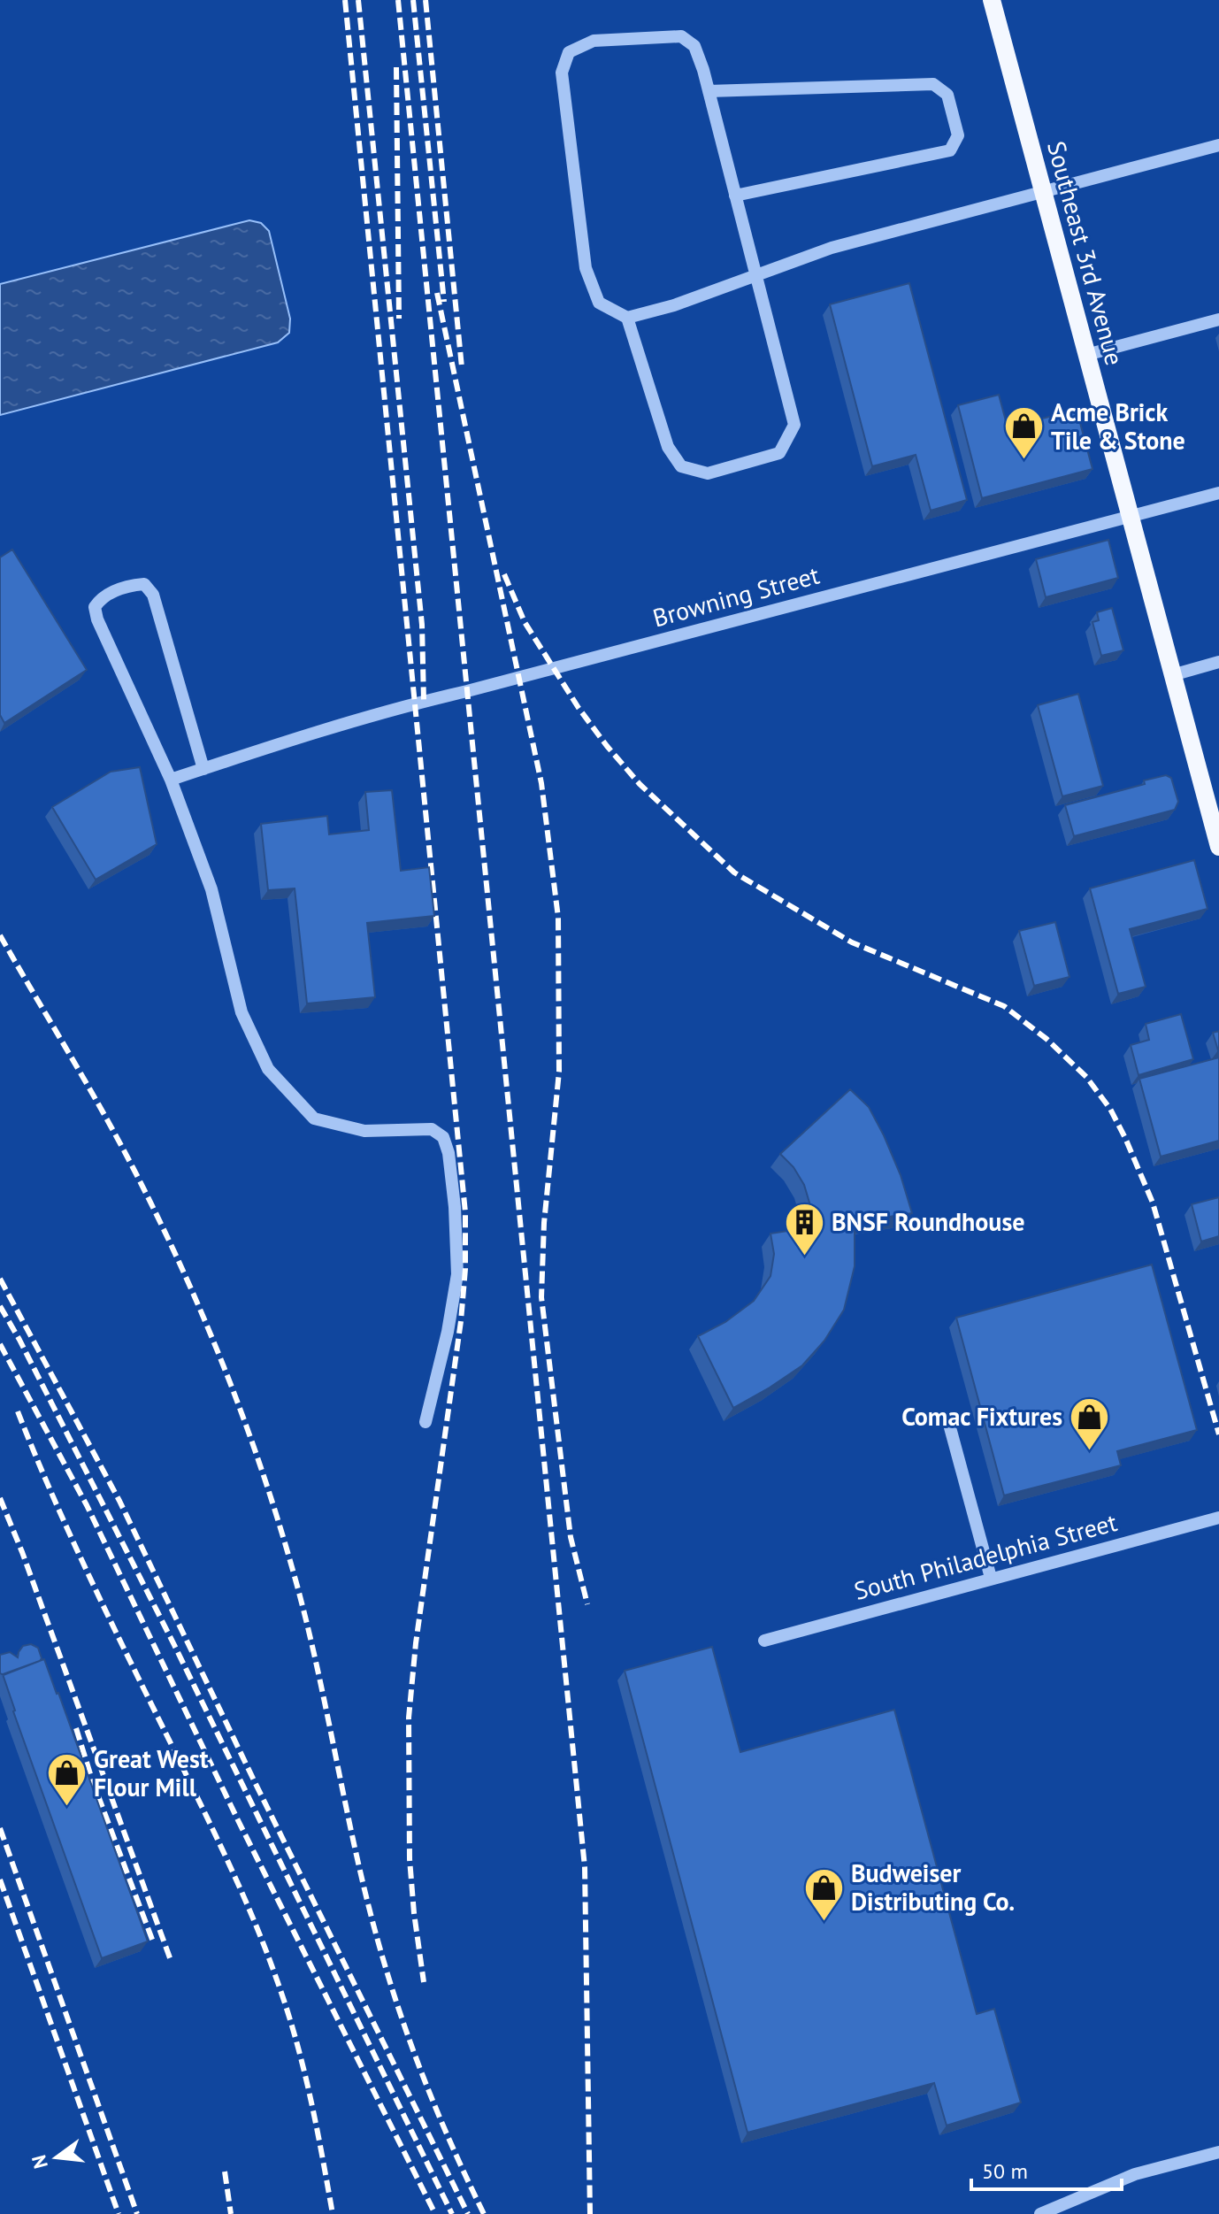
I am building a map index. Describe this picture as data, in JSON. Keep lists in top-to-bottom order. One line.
{"streets":{"main road":["Southeast 3rd Avenue"],"street":["Browning Street","South Philadelphia Street"]},"crossings":[["Southeast 3rd Avenue","Browning Street"]],"places":{"shop":["Acme Brick Tile & Stone","Comac Fixtures","Great West Flour Mill","Budweiser Distributing Co."],"building":["BNSF Roundhouse"]},"scale_bar":"50 m","north":"left"}
